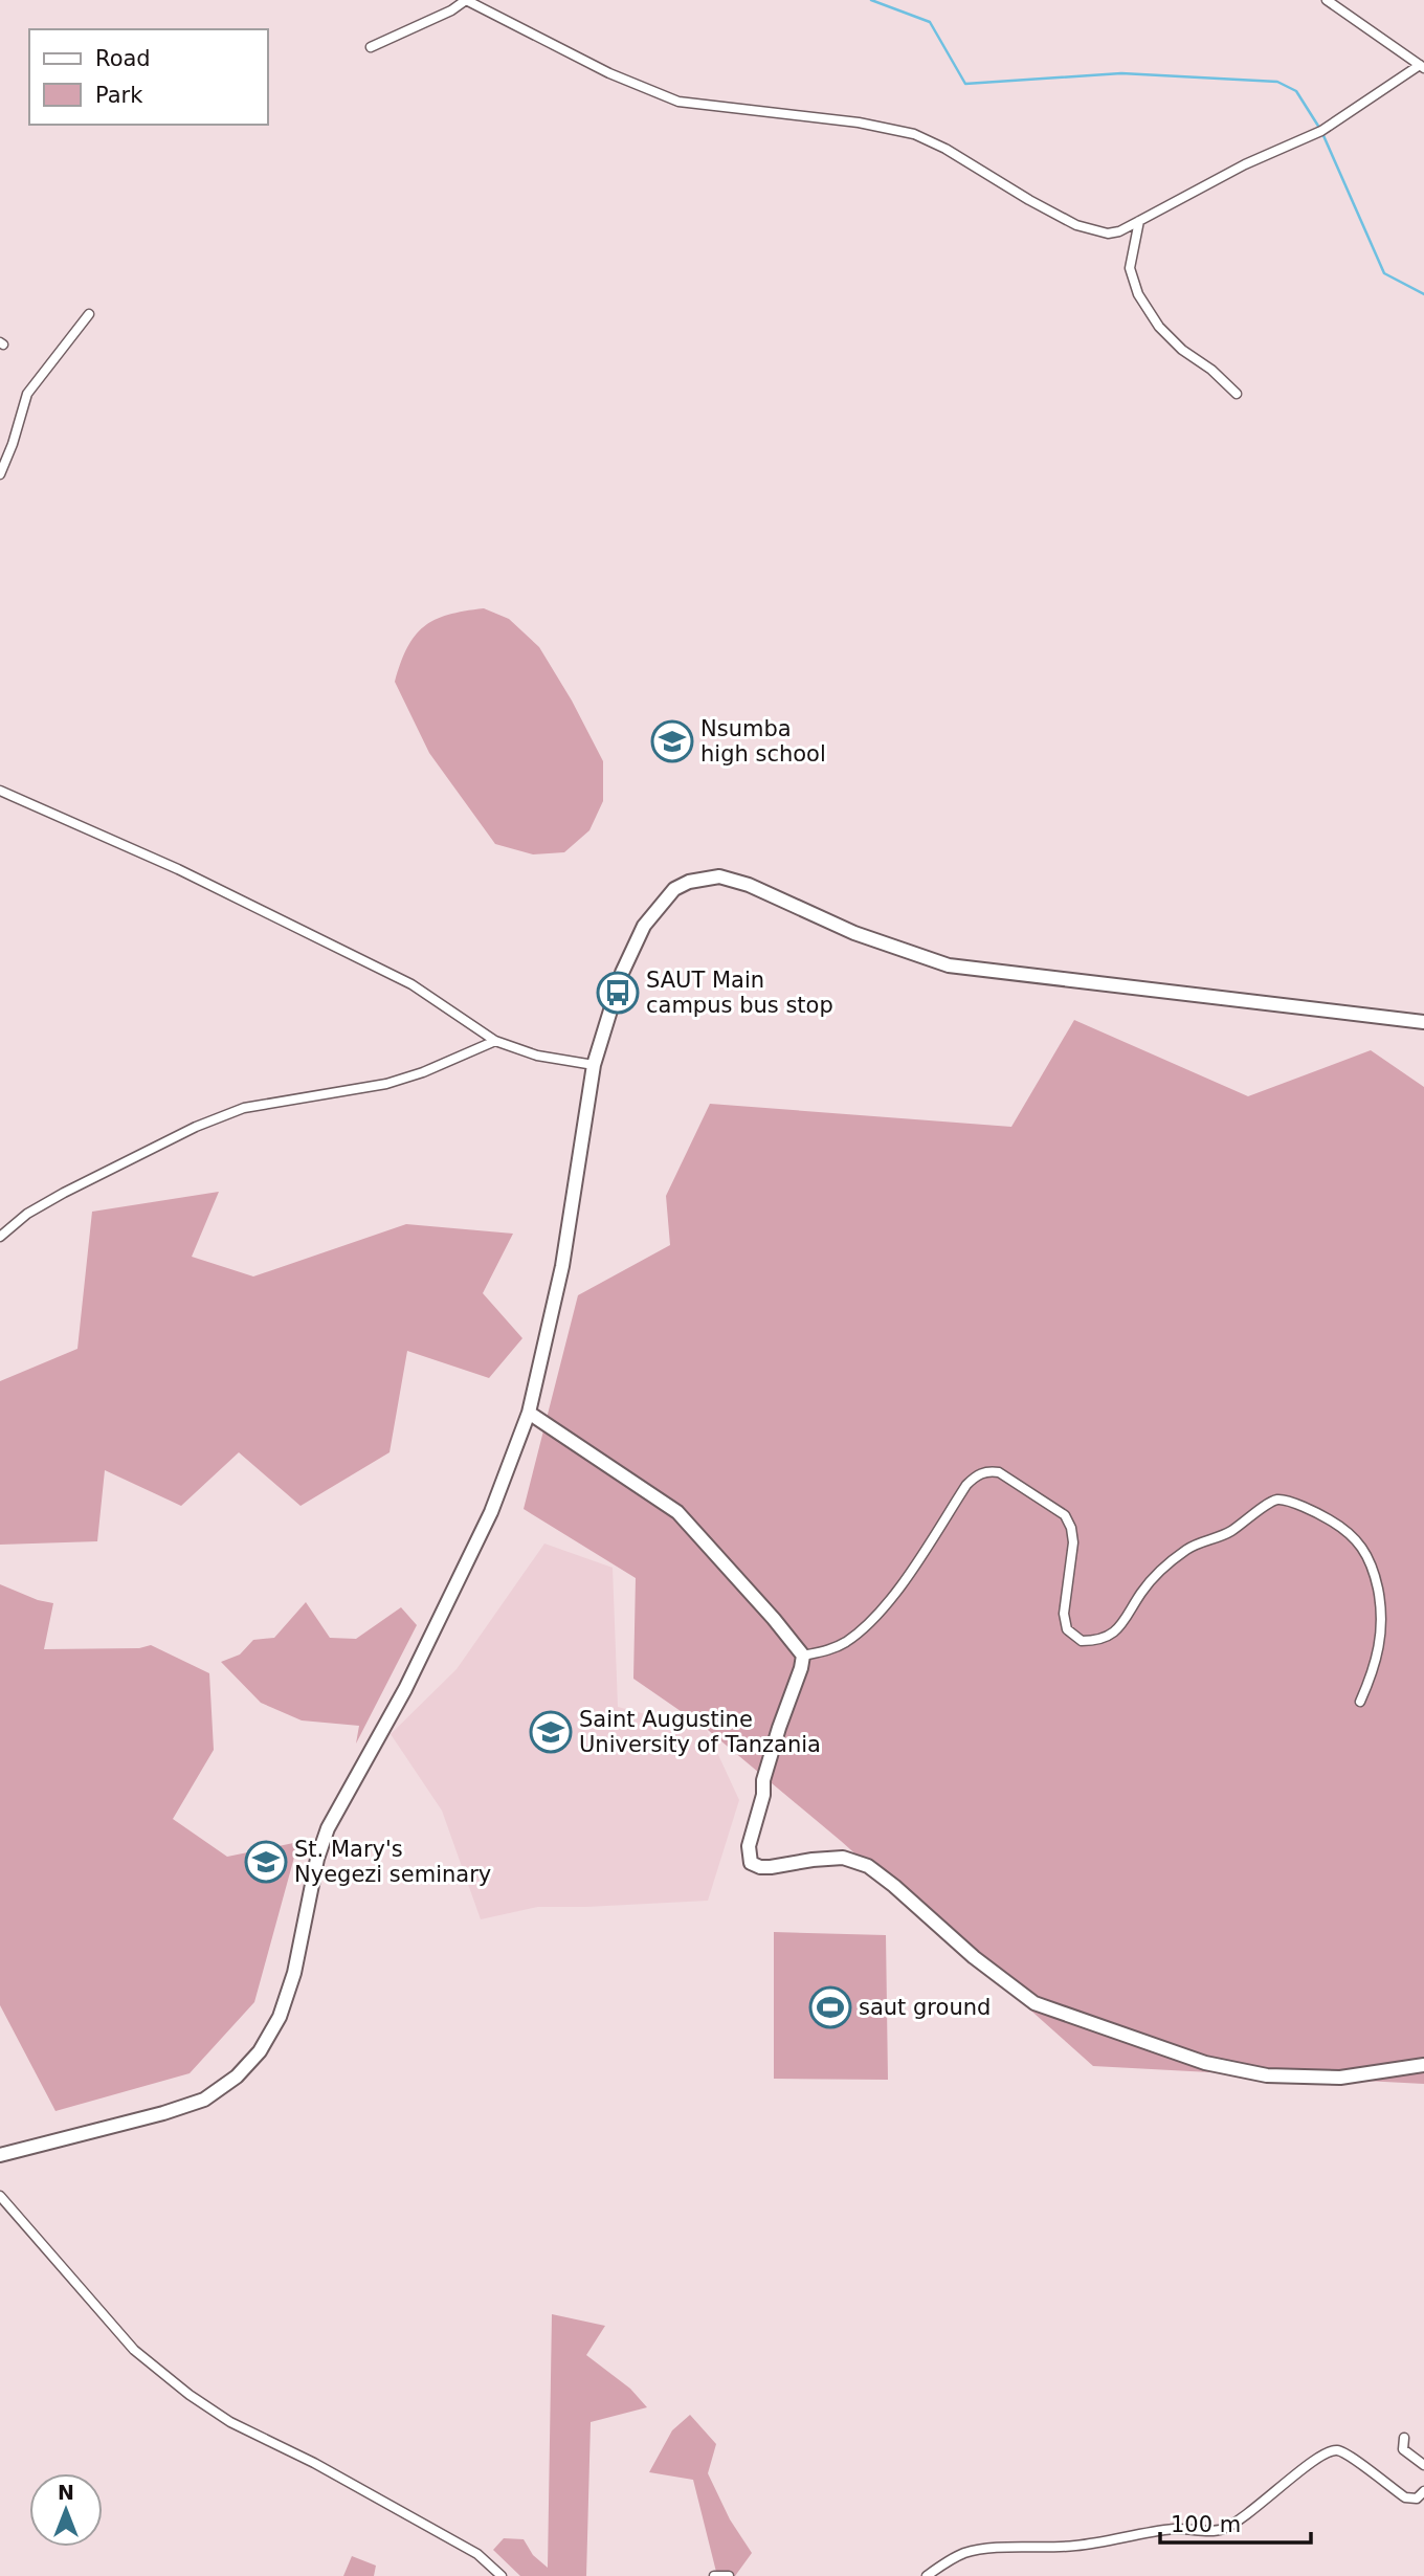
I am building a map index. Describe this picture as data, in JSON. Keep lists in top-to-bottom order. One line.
{"places":{"school or university":["Nsumba high school","Saint Augustine University of Tanzania","St. Mary's Nyegezi seminary"],"bus stop":["SAUT Main campus bus stop"],"sports":["saut ground"]},"legend":["Road","Park"],"scale_bar":"100 m","north":"top"}
